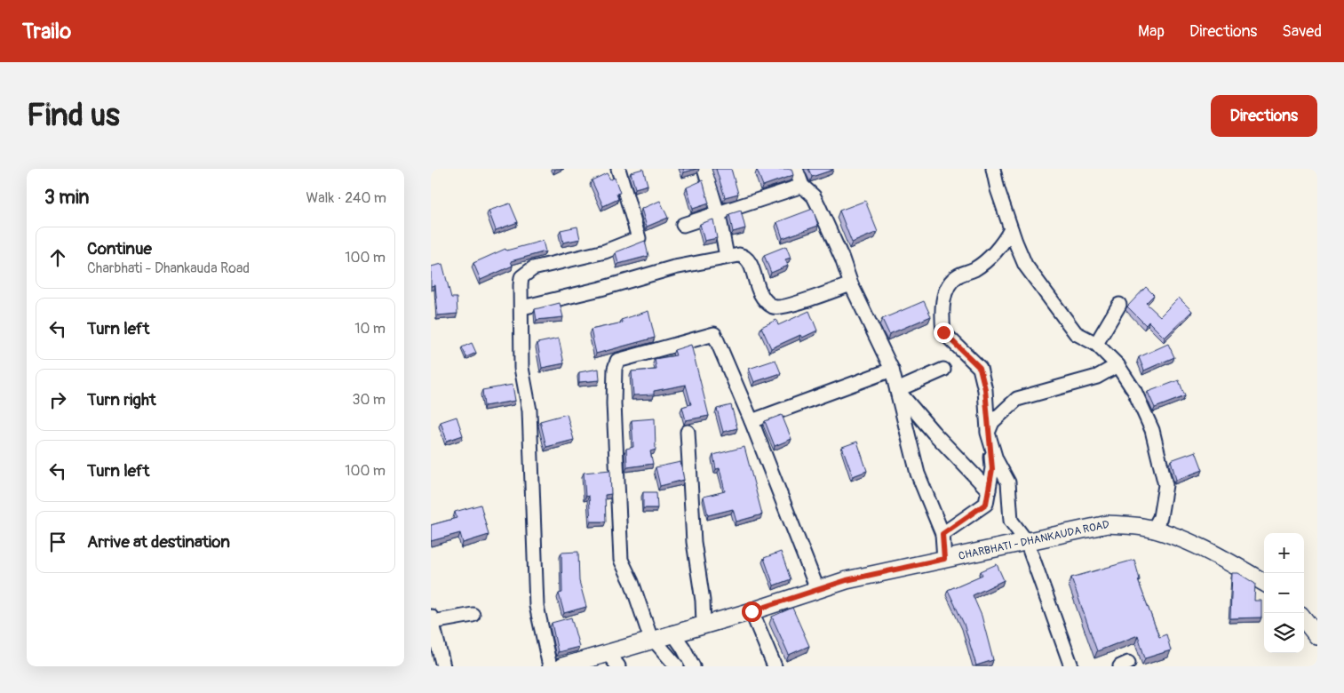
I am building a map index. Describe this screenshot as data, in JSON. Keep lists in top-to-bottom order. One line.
{"streets":{"street":["CHARBHATI - DHANKAUDA ROAD"]},"page":{"header":"Trailo","nav":["Map","Directions","Saved"],"buttons":"Directions","title":"Find us","heading":["3 min","Walk · 240 m"],"list":[["Continue","Charbhati - Dhankauda Road","100 m"],["Turn left","10 m"],["Turn right","30 m"],["Turn left","100 m"],"Arrive at destination"],"map_buttons":["+","−"]}}
